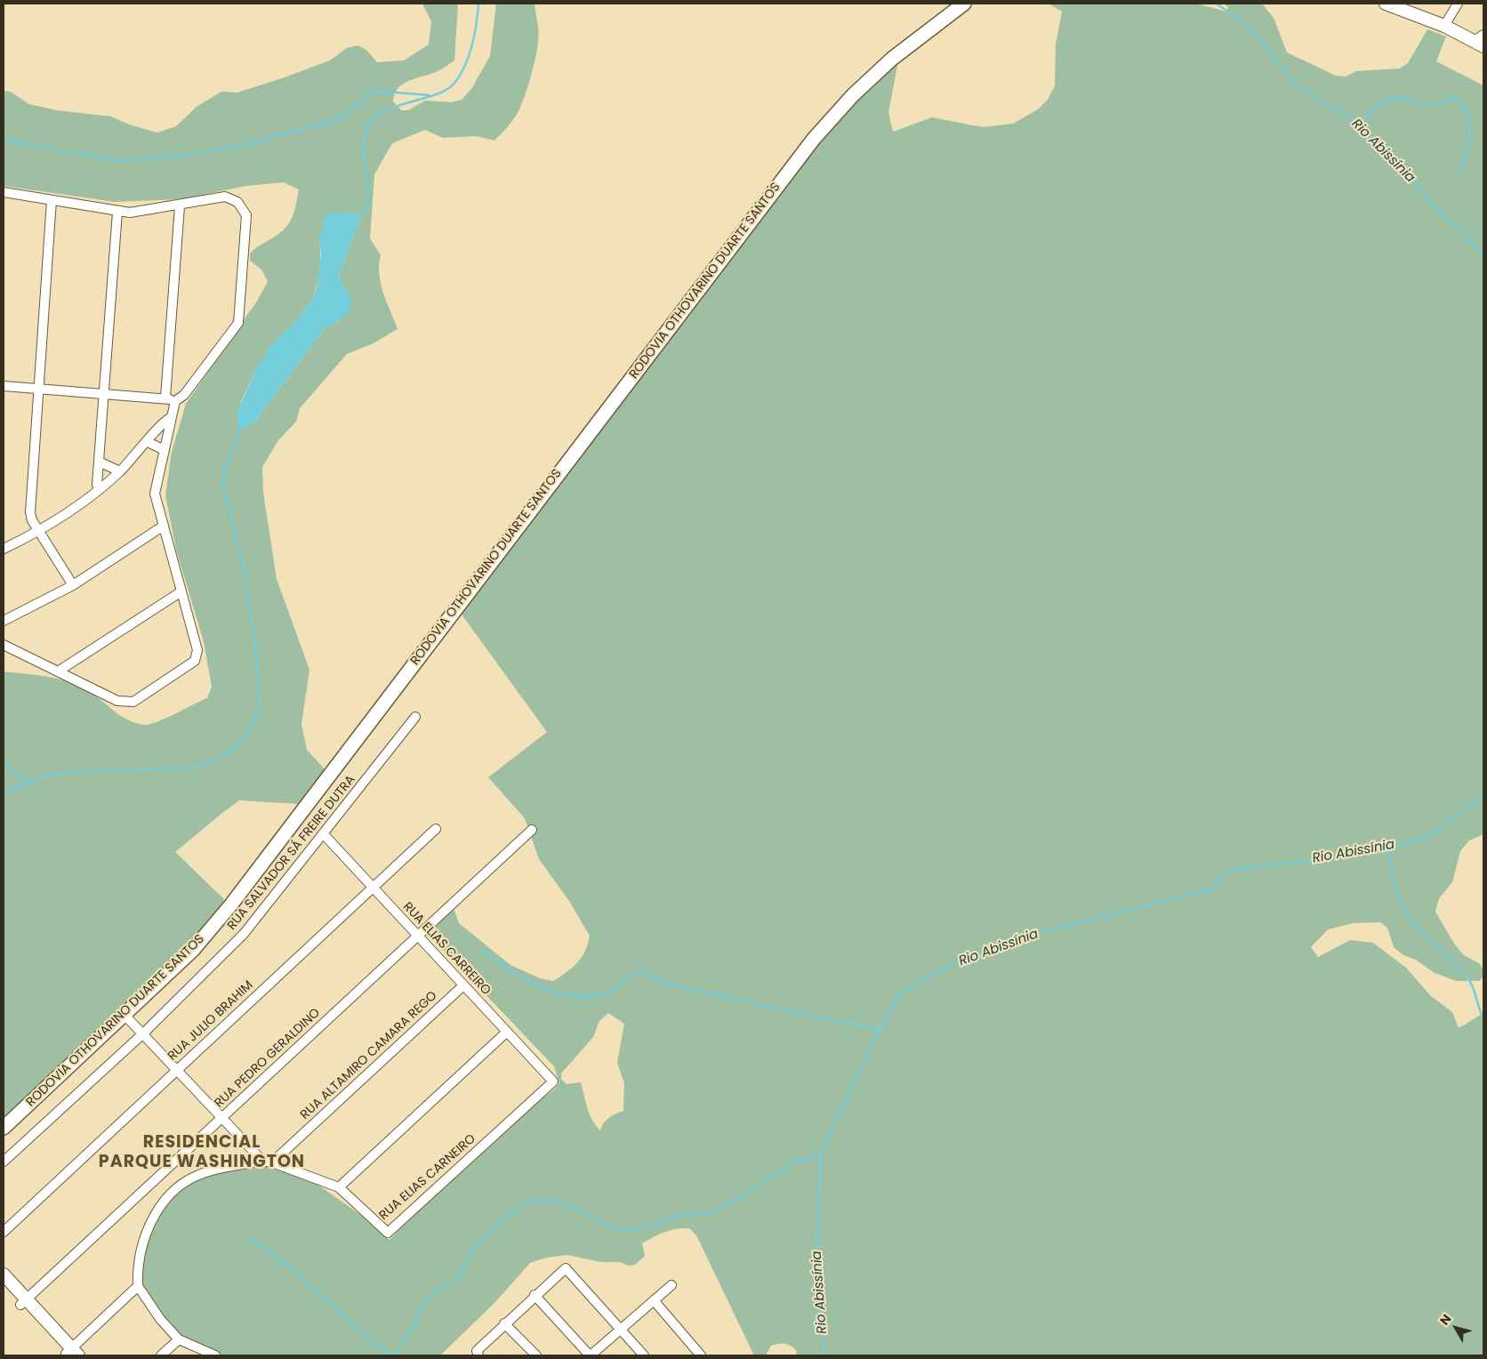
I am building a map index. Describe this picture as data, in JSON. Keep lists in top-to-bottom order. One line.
{"streets":{"main road":["RODOVIA OTHOVARINO DUARTE SANTOS"],"street":["RUA SALVADOR SÁ FREIRE DUTRA","RUA ELIAS CARREIRO","RUA JULIO BRAHIM","RUA ALTAMIRO CAMARA REGO","RUA PEDRO GERALDINO","RUA ELIAS CARNEIRO"]},"crossings":[["RUA SALVADOR SÁ FREIRE DUTRA","RUA ELIAS CARREIRO"],["RUA ELIAS CARREIRO","RUA JULIO BRAHIM"],["RUA ELIAS CARREIRO","RUA ALTAMIRO CAMARA REGO"],["RUA ELIAS CARREIRO","RUA PEDRO GERALDINO"],["RUA ELIAS CARREIRO","RUA ELIAS CARNEIRO"],["RUA ALTAMIRO CAMARA REGO","RUA ELIAS CARNEIRO"]],"districts":["RESIDENCIAL PARQUE WASHINGTON"],"water":["Rio Abissínia"],"north":"top left"}
